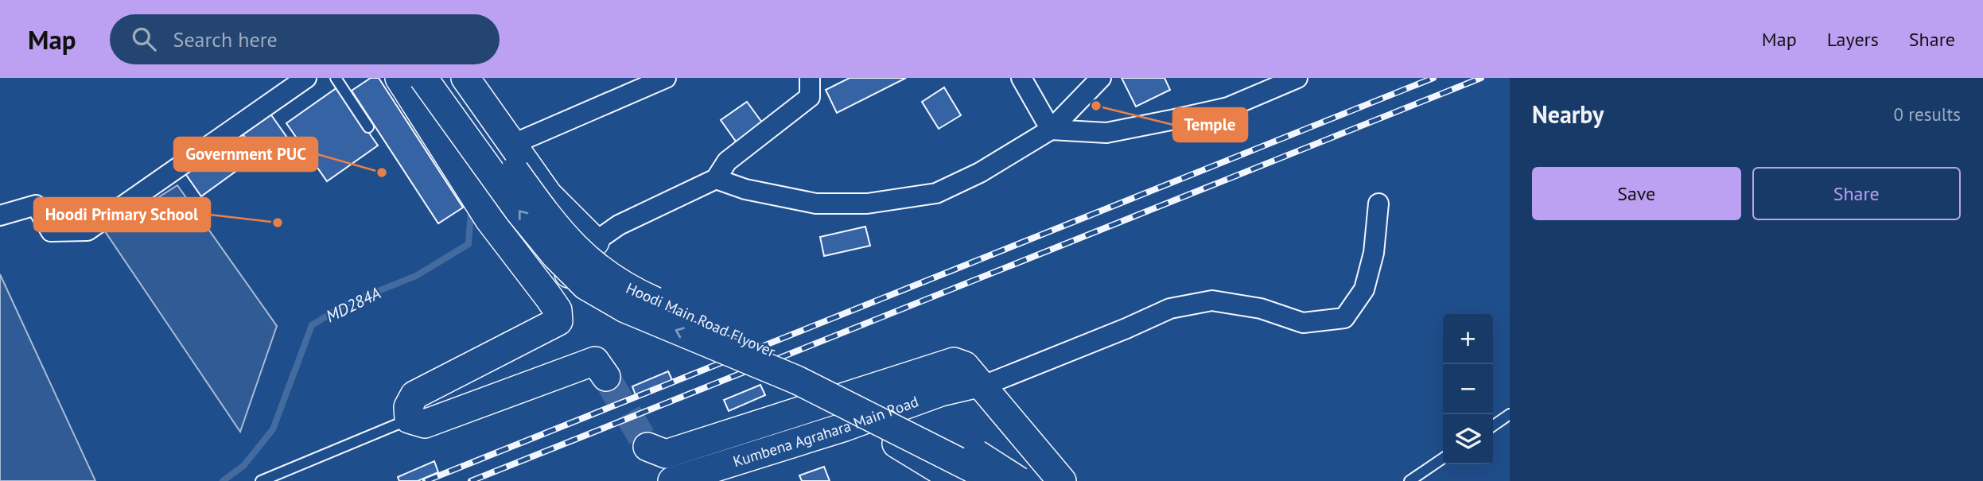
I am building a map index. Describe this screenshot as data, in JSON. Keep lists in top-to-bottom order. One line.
{"streets":{"street":["Hoodi Main Road Flyover","Kumbena Agrahara Main Road"]},"water":["MD284A"],"places":["Temple","Government PUC","Hoodi Primary School"],"page":{"header":"Map","search":"Search here","nav":["Map","Layers","Share"],"heading":["Nearby","0 results"],"buttons":["Save","Share"],"map_buttons":["+","−"]}}
